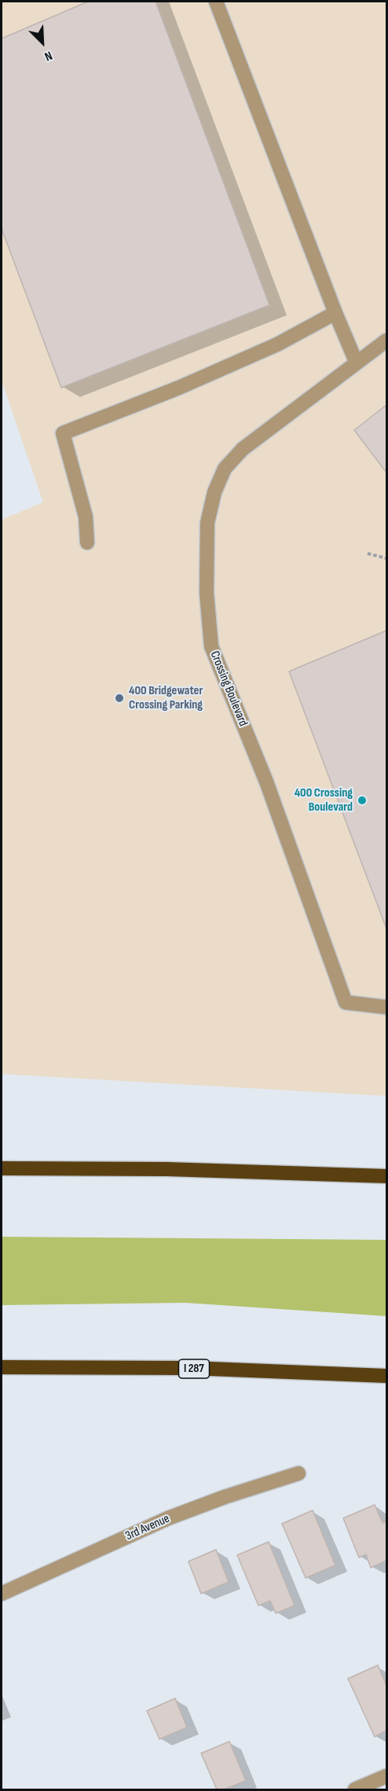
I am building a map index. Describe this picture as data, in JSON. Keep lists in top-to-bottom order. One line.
{"streets":{"highway":["I 287"],"street":["Crossing Boulevard","3rd Avenue"]},"places":["400 Bridgewater Crossing Parking","400 Crossing Boulevard"],"north":"bottom right"}
